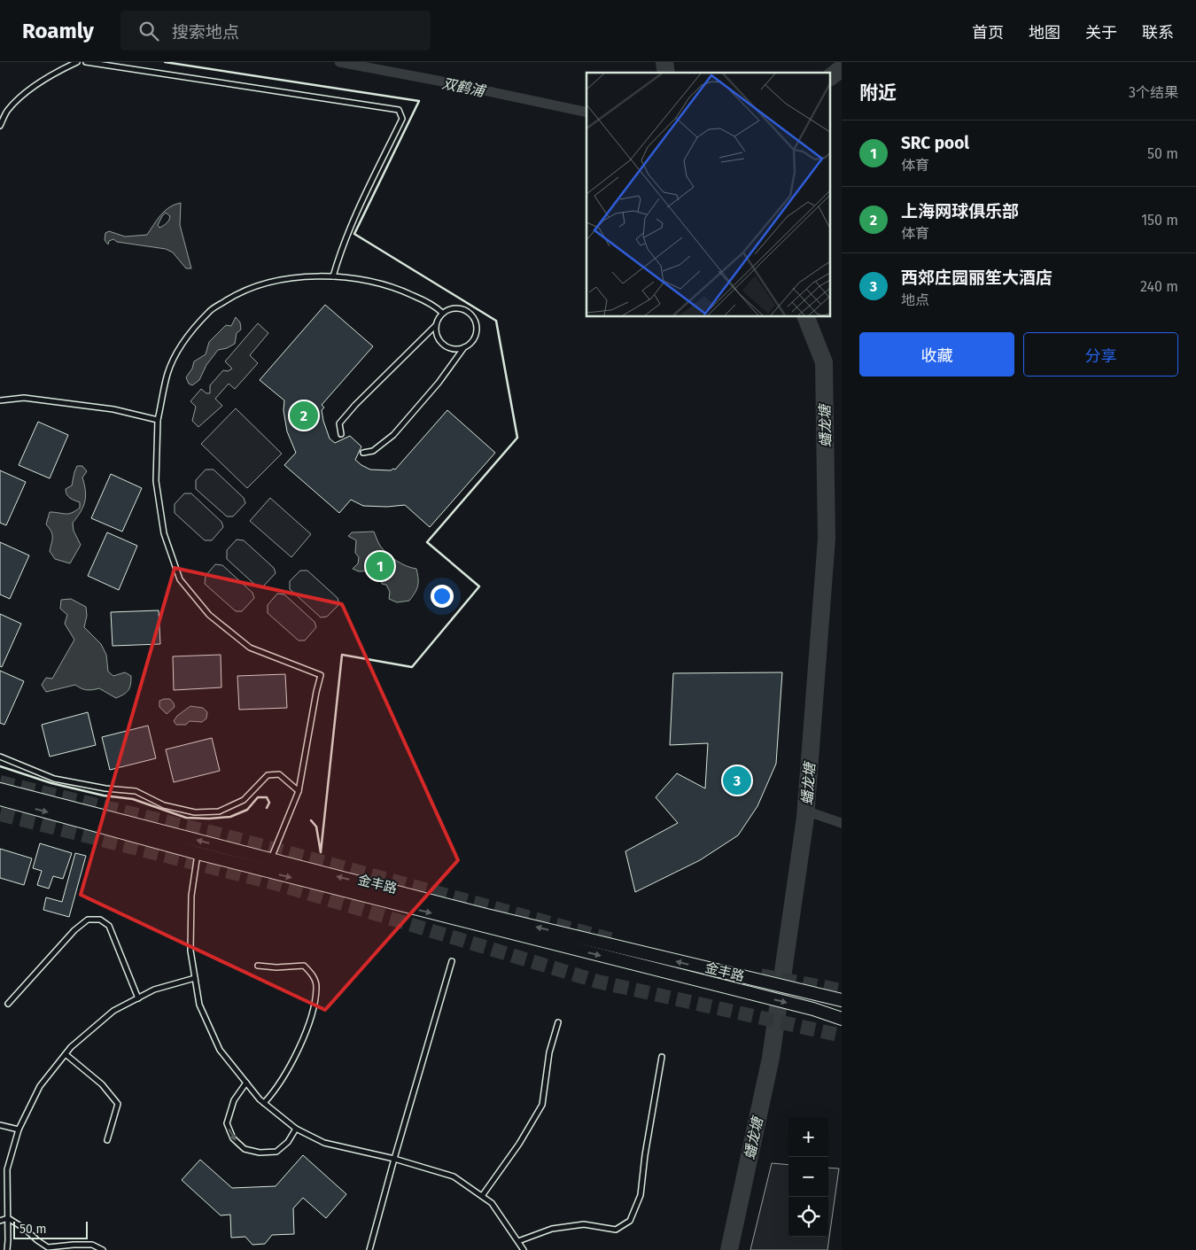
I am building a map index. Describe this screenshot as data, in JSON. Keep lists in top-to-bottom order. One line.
{"streets":{"main road":["金丰路"]},"water":["双鹤浦","蟠龙塘"],"scale_bar":"50 m","page":{"header":"Roamly","search":"搜索地点","nav":["首页","地图","关于","联系"],"heading":["附近","3个结果"],"list":[{"mark":"1","name":"SRC pool","note":"体育","value":"50 m"},{"mark":"2","name":"上海网球俱乐部","note":"体育","value":"150 m"},{"mark":"3","name":"西郊庄园丽笙大酒店","note":"地点","value":"240 m"}],"buttons":["收藏","分享"],"pins":["2","1","3"],"map_buttons":["+","−"],"scale":"50 m"}}
